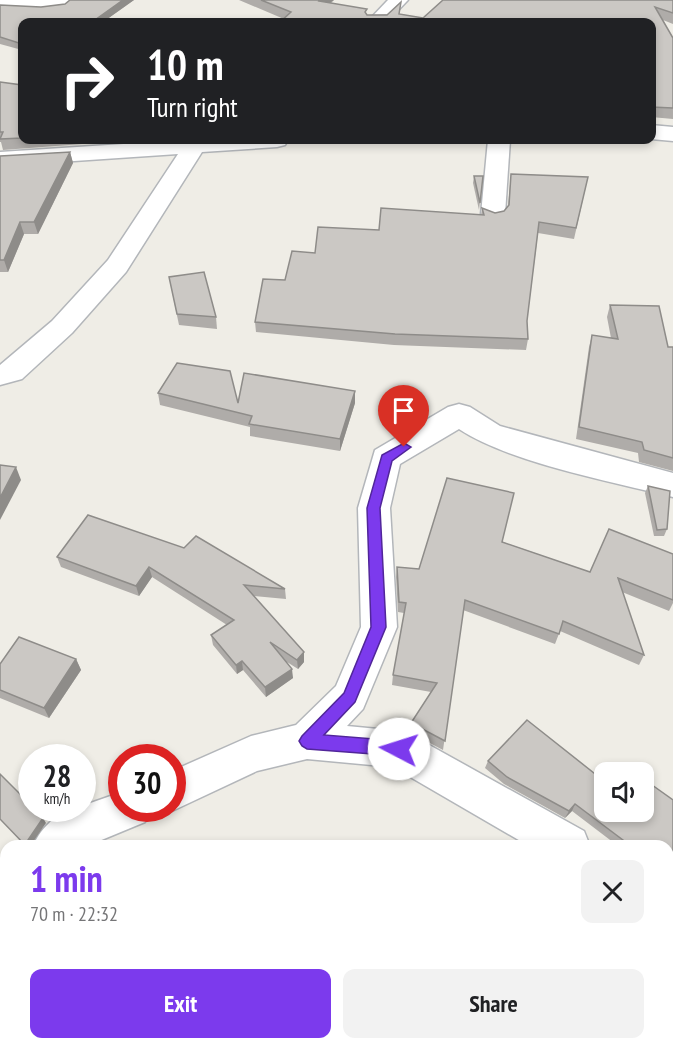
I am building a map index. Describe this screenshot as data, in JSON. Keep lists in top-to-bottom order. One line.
{"page":{"turn":["10 m","Turn right"],"speed":"28 km/h","limit":"30","heading":["1 min","70 m · 22:32"],"buttons":["Exit","Share"]}}
